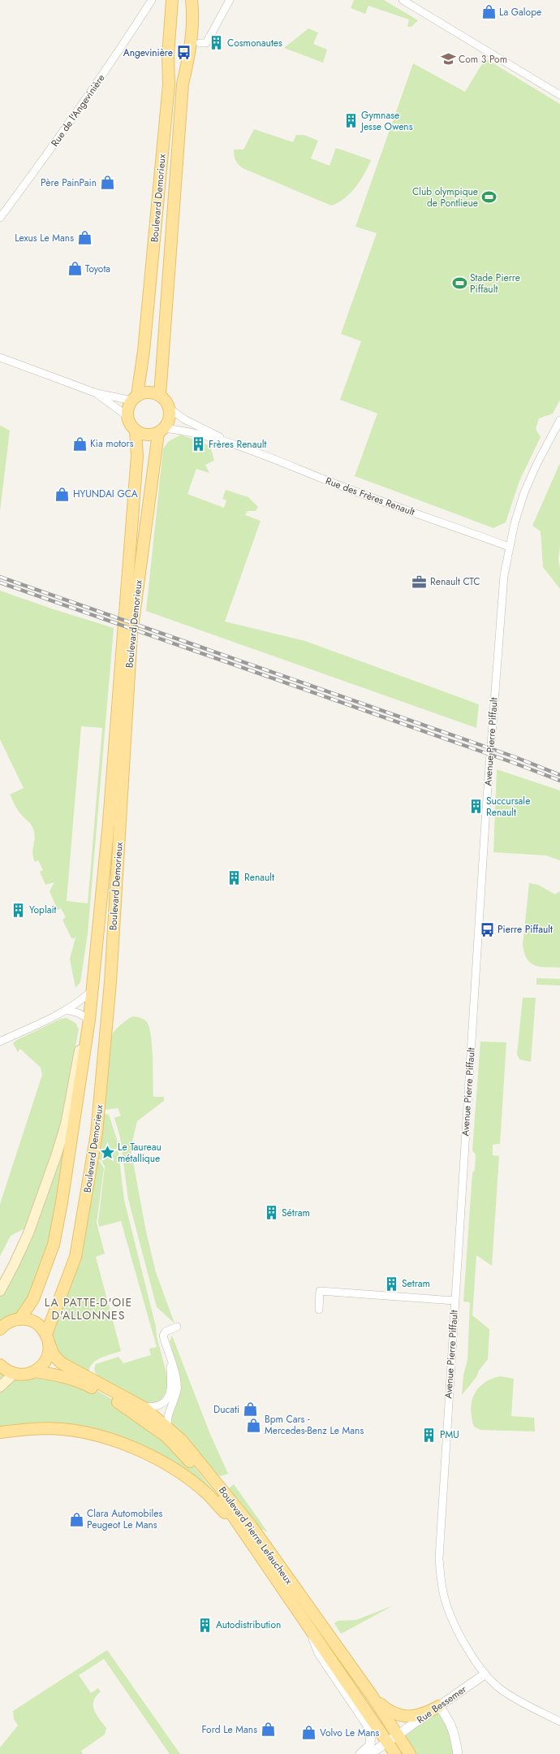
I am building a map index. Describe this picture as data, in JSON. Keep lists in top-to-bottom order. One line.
{"streets":{"main road":["Boulevard Demorieux","Boulevard Pierre Lefaucheux"],"street":["Rue de l'Angevinière","Rue des Frères Renault","Avenue Pierre Piffault","Rue Bessemer"]},"crossings":[["Boulevard Demorieux","Rue des Frères Renault"],["Boulevard Demorieux","Boulevard Pierre Lefaucheux"],["Rue des Frères Renault","Avenue Pierre Piffault"],["Avenue Pierre Piffault","Rue Bessemer"],["Boulevard Pierre Lefaucheux","Rue Bessemer"]],"districts":["LA PATTE-D'OIE D'ALLONNES"],"places":{"shop":["La Galope","Père PainPain","Lexus Le Mans","Toyota","Kia motors","HYUNDAI GCA","Ducati","Bpm Cars - Mercedes-Benz Le Mans","Clara Automobiles Peugeot Le Mans","Ford Le Mans","Volvo Le Mans"],"building":["Cosmonautes","Gymnase Jesse Owens","Frères Renault","Succursale Renault","Renault","Yoplait","Sétram","Setram","PMU","Autodistribution"],"bus stop":["Angevinière","Pierre Piffault"],"school or university":["Com 3 Pom"],"sports":["Club olympique de Pontlieue","Stade Pierre Piffault"],"office":["Renault CTC"],"place":["Le Taureau métallique"]}}
